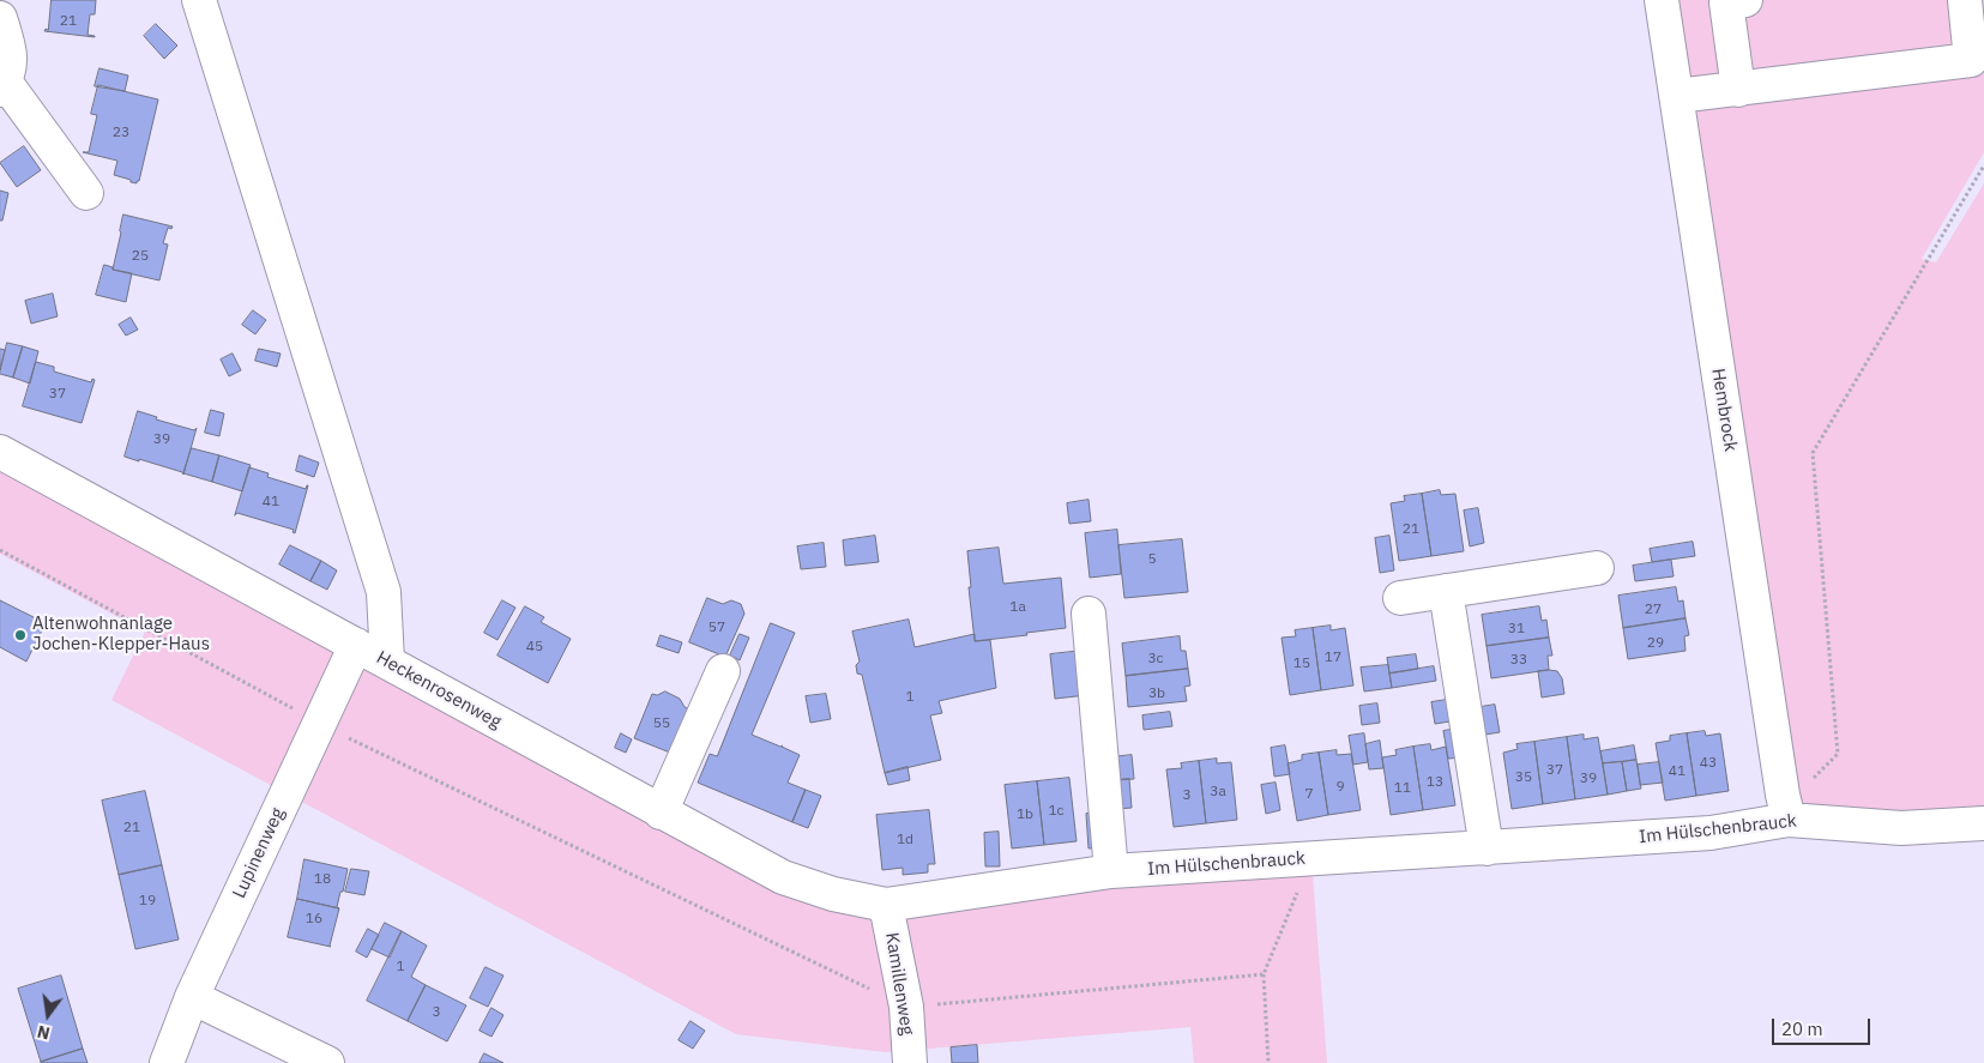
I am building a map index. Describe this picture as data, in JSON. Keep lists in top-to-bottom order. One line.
{"streets":{"street":["Hembrock","Heckenrosenweg","Im Hülschenbrauck","Lupinenweg","Kamillenweg"]},"crossings":[["Hembrock","Im Hülschenbrauck"],["Heckenrosenweg","Im Hülschenbrauck"],["Heckenrosenweg","Lupinenweg"],["Heckenrosenweg","Kamillenweg"],["Im Hülschenbrauck","Kamillenweg"]],"places":["Altenwohnanlage Jochen-Klepper-Haus"],"house_numbers":["21","23","25","37","39","41","21","5","1a","27","57","31","29","45","17","3c","33","15","3b","1","55","43","37","41","35","39","13","9","11","3a","7","3","1c","1b","21","1d","18","19","16","1","3"],"scale_bar":"20 m","north":"bottom"}
